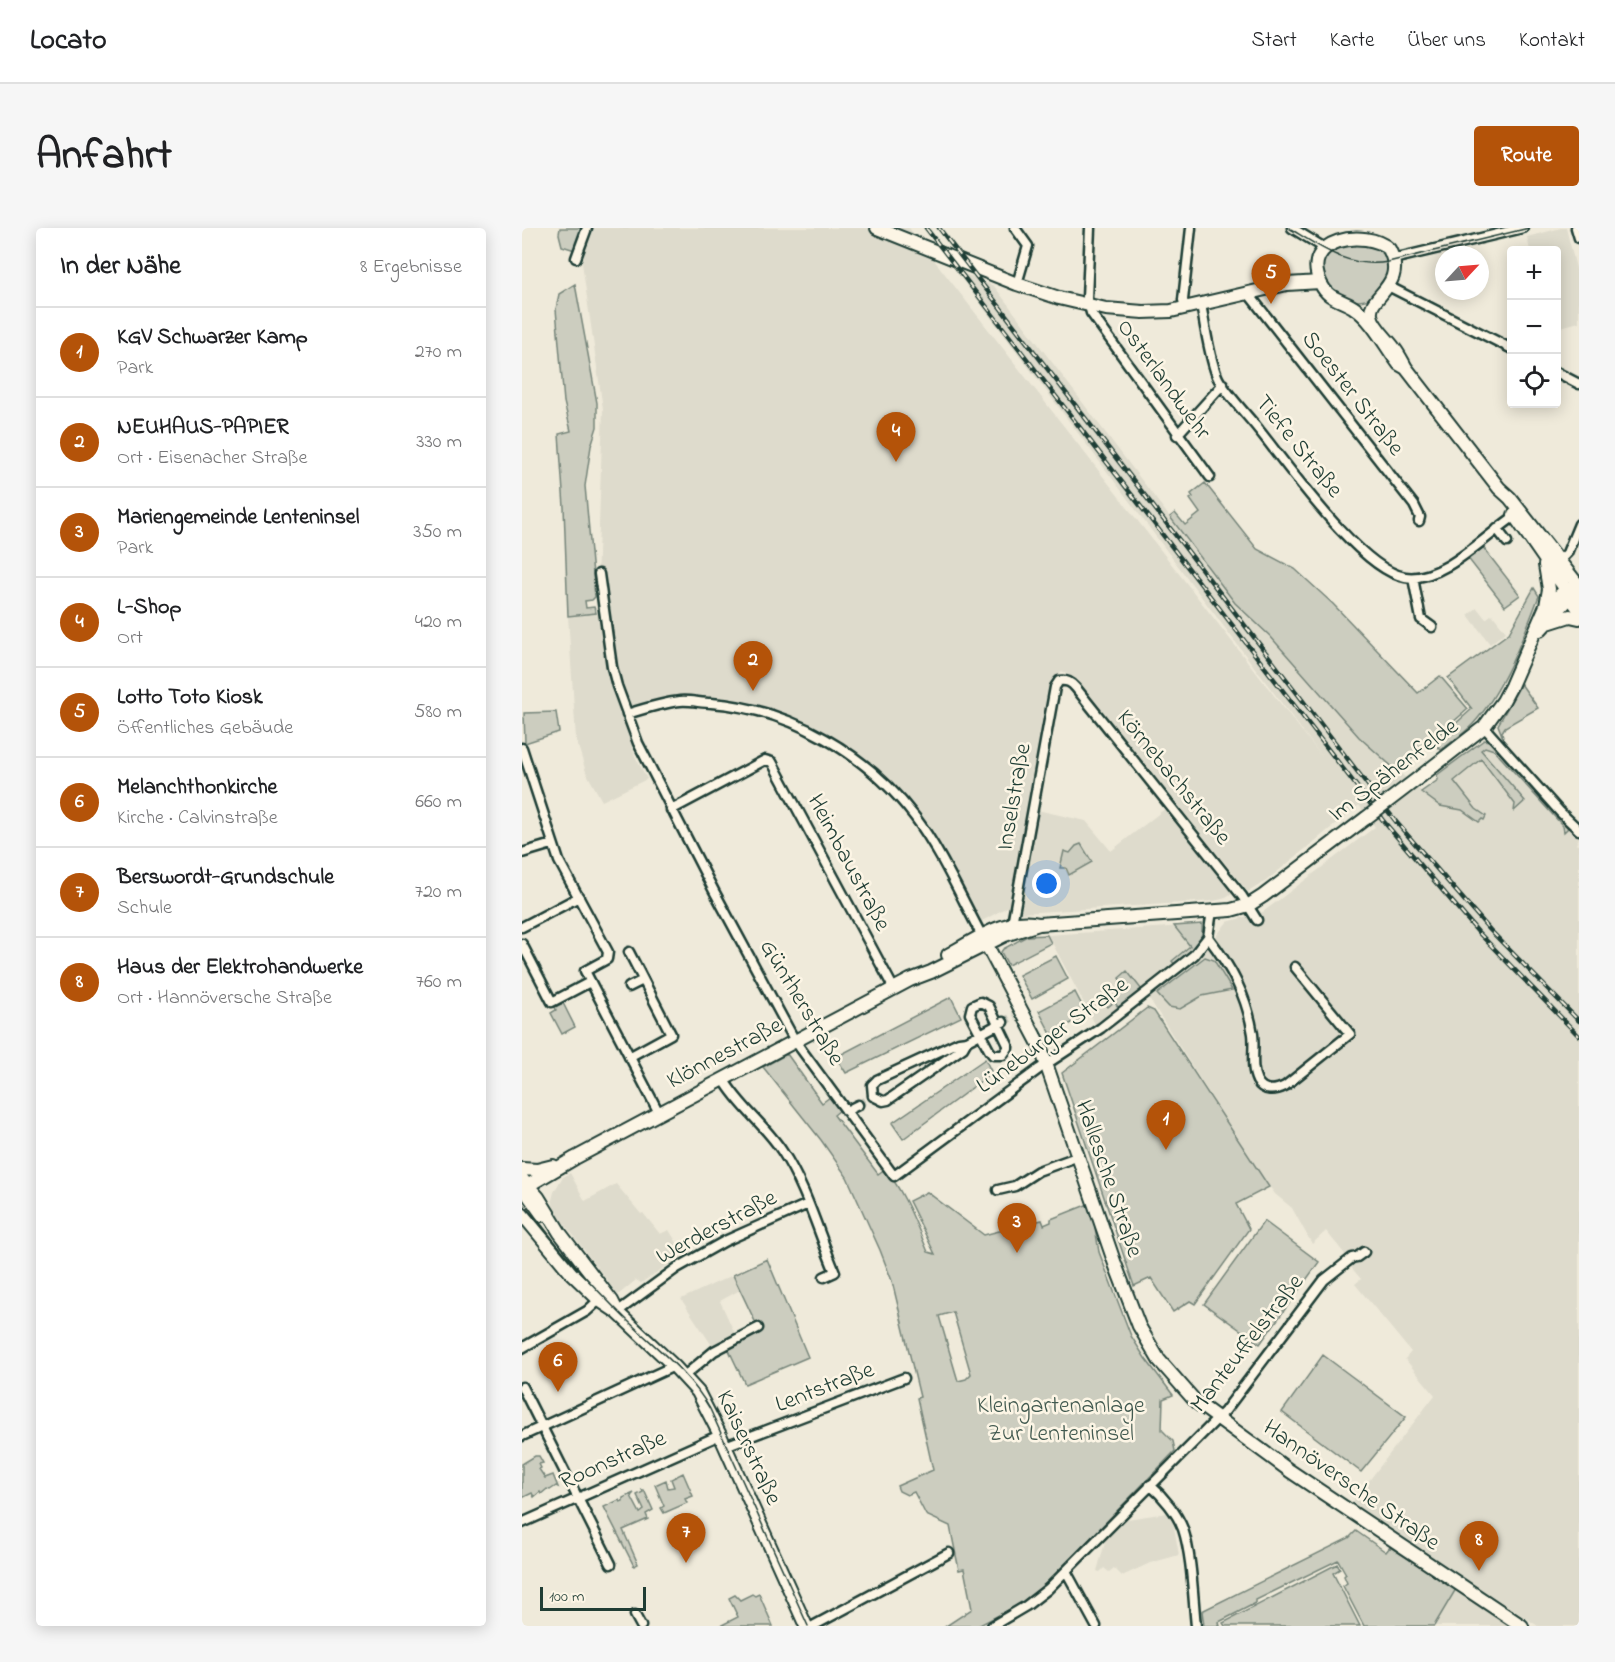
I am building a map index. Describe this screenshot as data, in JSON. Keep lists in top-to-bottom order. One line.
{"streets":{"main road":["Im Spähenfelde","Klönnestraße","Hallesche Straße","Kaiserstraße","Hannöversche Straße"],"street":["Osterlandwehr","Soester Straße","Tiefe Straße","Körnebachstraße","Inselstraße","Heimbaustraße","Güntherstraße","Lüneburger Straße","Werderstraße","Manteuffelstraße","Lentstraße","Roonstraße"]},"crossings":[["Im Spähenfelde","Körnebachstraße"],["Im Spähenfelde","Klönnestraße"],["Körnebachstraße","Inselstraße"],["Körnebachstraße","Klönnestraße"],["Inselstraße","Klönnestraße"],["Heimbaustraße","Güntherstraße"],["Heimbaustraße","Klönnestraße"],["Güntherstraße","Lüneburger Straße"],["Güntherstraße","Klönnestraße"],["Lüneburger Straße","Hallesche Straße"],["Klönnestraße","Hallesche Straße"],["Klönnestraße","Kaiserstraße"],["Hallesche Straße","Manteuffelstraße"],["Hallesche Straße","Hannöversche Straße"],["Werderstraße","Kaiserstraße"],["Manteuffelstraße","Hannöversche Straße"],["Lentstraße","Kaiserstraße"],["Lentstraße","Roonstraße"],["Kaiserstraße","Roonstraße"]],"parks":["Kleingartenanlage Zur Lenteninsel"],"scale_bar":"100 m","north":"top right","page":{"header":"Locato","nav":["Start","Karte","Über uns","Kontakt"],"title":"Anfahrt","buttons":"Route","heading":["In der Nähe","8 Ergebnisse"],"map_buttons":["+","−"],"pins":["5","4","2","1","3","6","7","8"],"list":[{"mark":"1","name":"KGV Schwarzer Kamp","note":"Park","value":"270 m"},{"mark":"2","name":"NEUHAUS-PAPIER","note":"Ort · Eisenacher Straße","value":"330 m"},{"mark":"3","name":"Mariengemeinde Lenteninsel","note":"Park","value":"350 m"},{"mark":"4","name":"L-Shop","note":"Ort","value":"420 m"},{"mark":"5","name":"Lotto Toto Kiosk","note":"Öffentliches Gebäude","value":"580 m"},{"mark":"6","name":"Melanchthonkirche","note":"Kirche · Calvinstraße","value":"660 m"},{"mark":"7","name":"Berswordt-Grundschule","note":"Schule","value":"720 m"},{"mark":"8","name":"Haus der Elektrohandwerke","note":"Ort · Hannöversche Straße","value":"760 m"}],"scale":"100 m"}}
